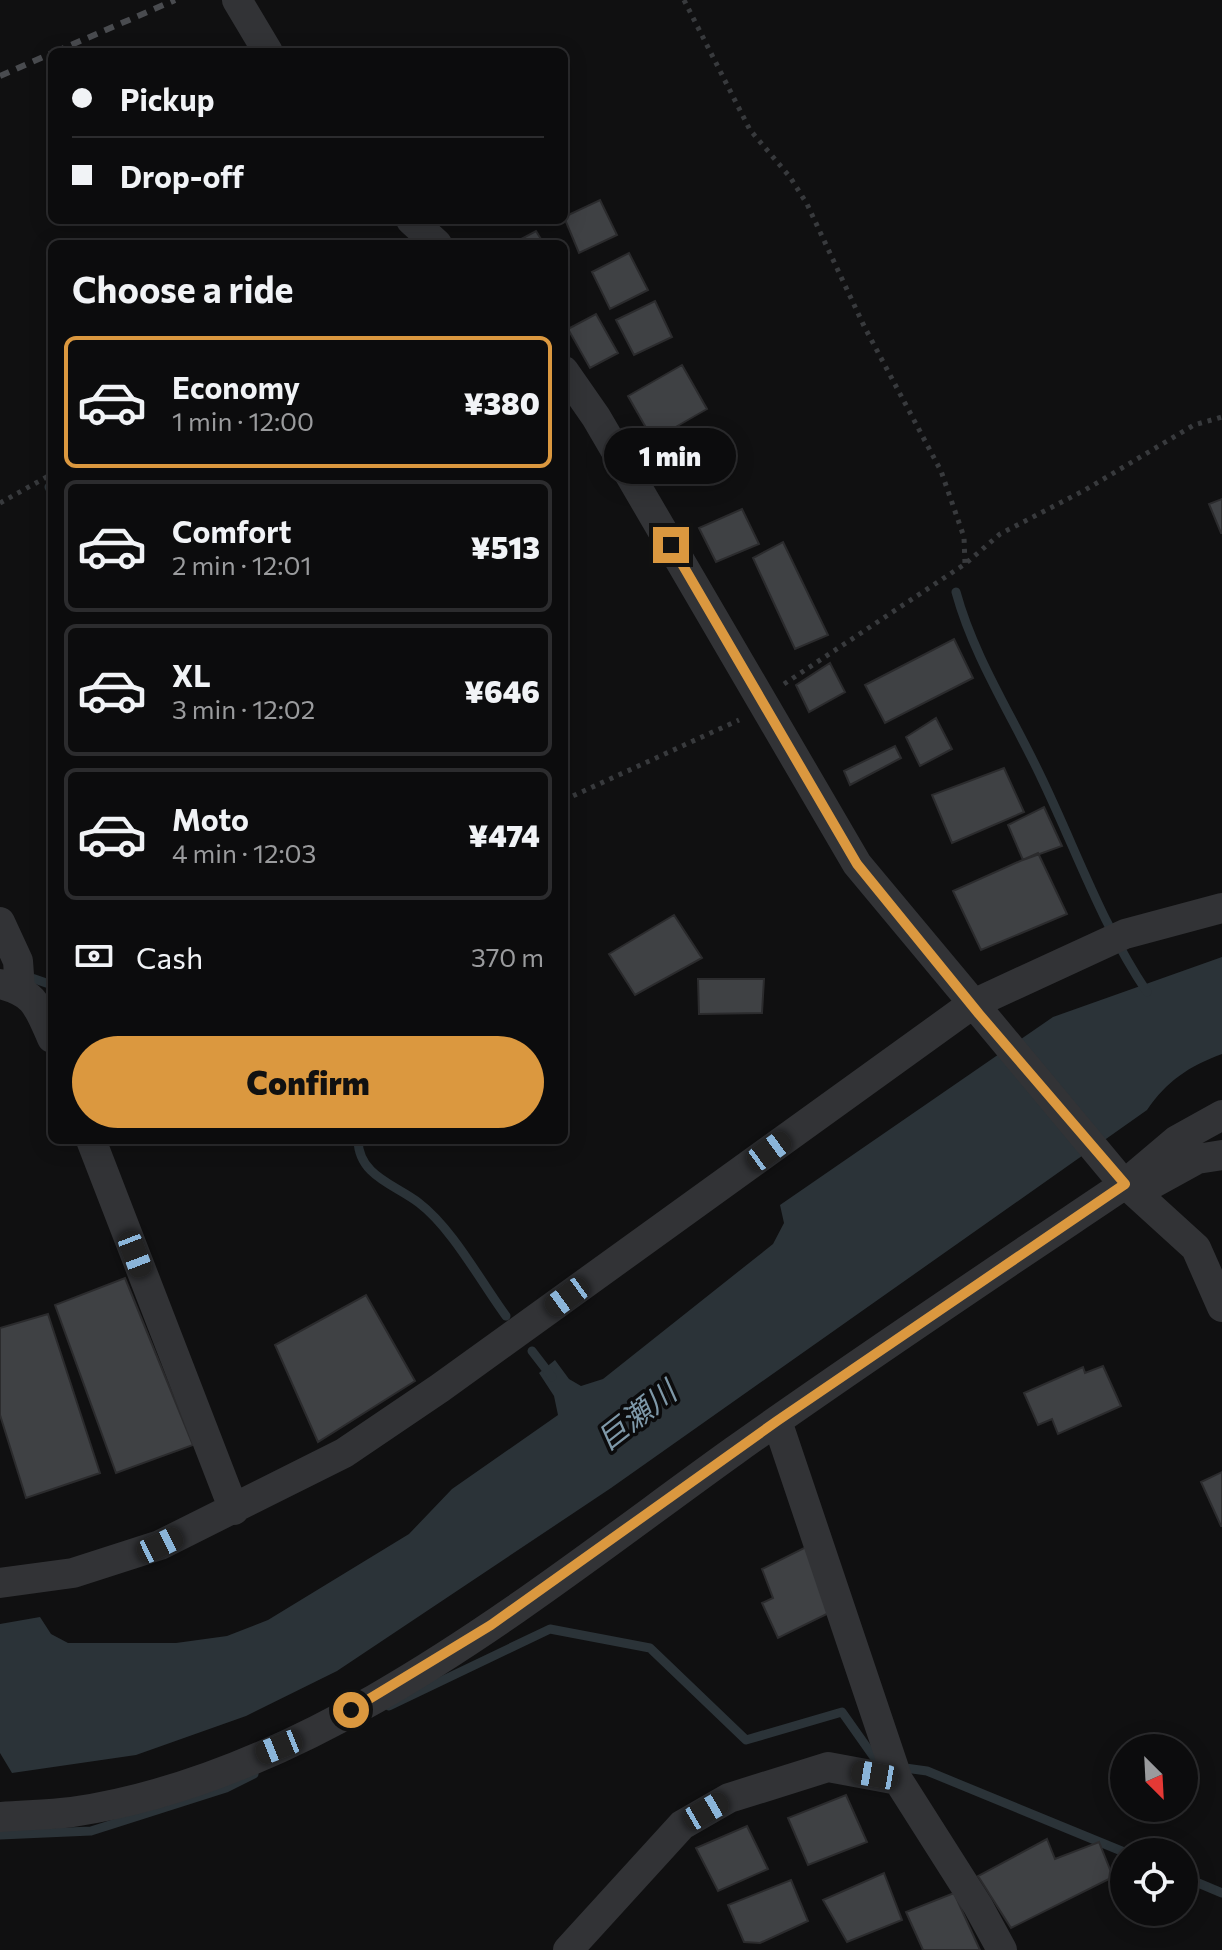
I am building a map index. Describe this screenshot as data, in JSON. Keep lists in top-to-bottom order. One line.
{"water":["巨瀬川"],"north":"bottom right","page":{"banner":["Pickup","Drop-off"],"heading":"Choose a ride","list":[{"name":"Economy","note":"1 min · 12:00","value":"¥380"},{"name":"Comfort","note":"2 min · 12:01","value":"¥513"},{"name":"XL","note":"3 min · 12:02","value":"¥646"},{"name":"Moto","note":"4 min · 12:03","value":"¥474"}],"bubble":"1 min","pay":["Cash","370 m"],"buttons":"Confirm"}}
